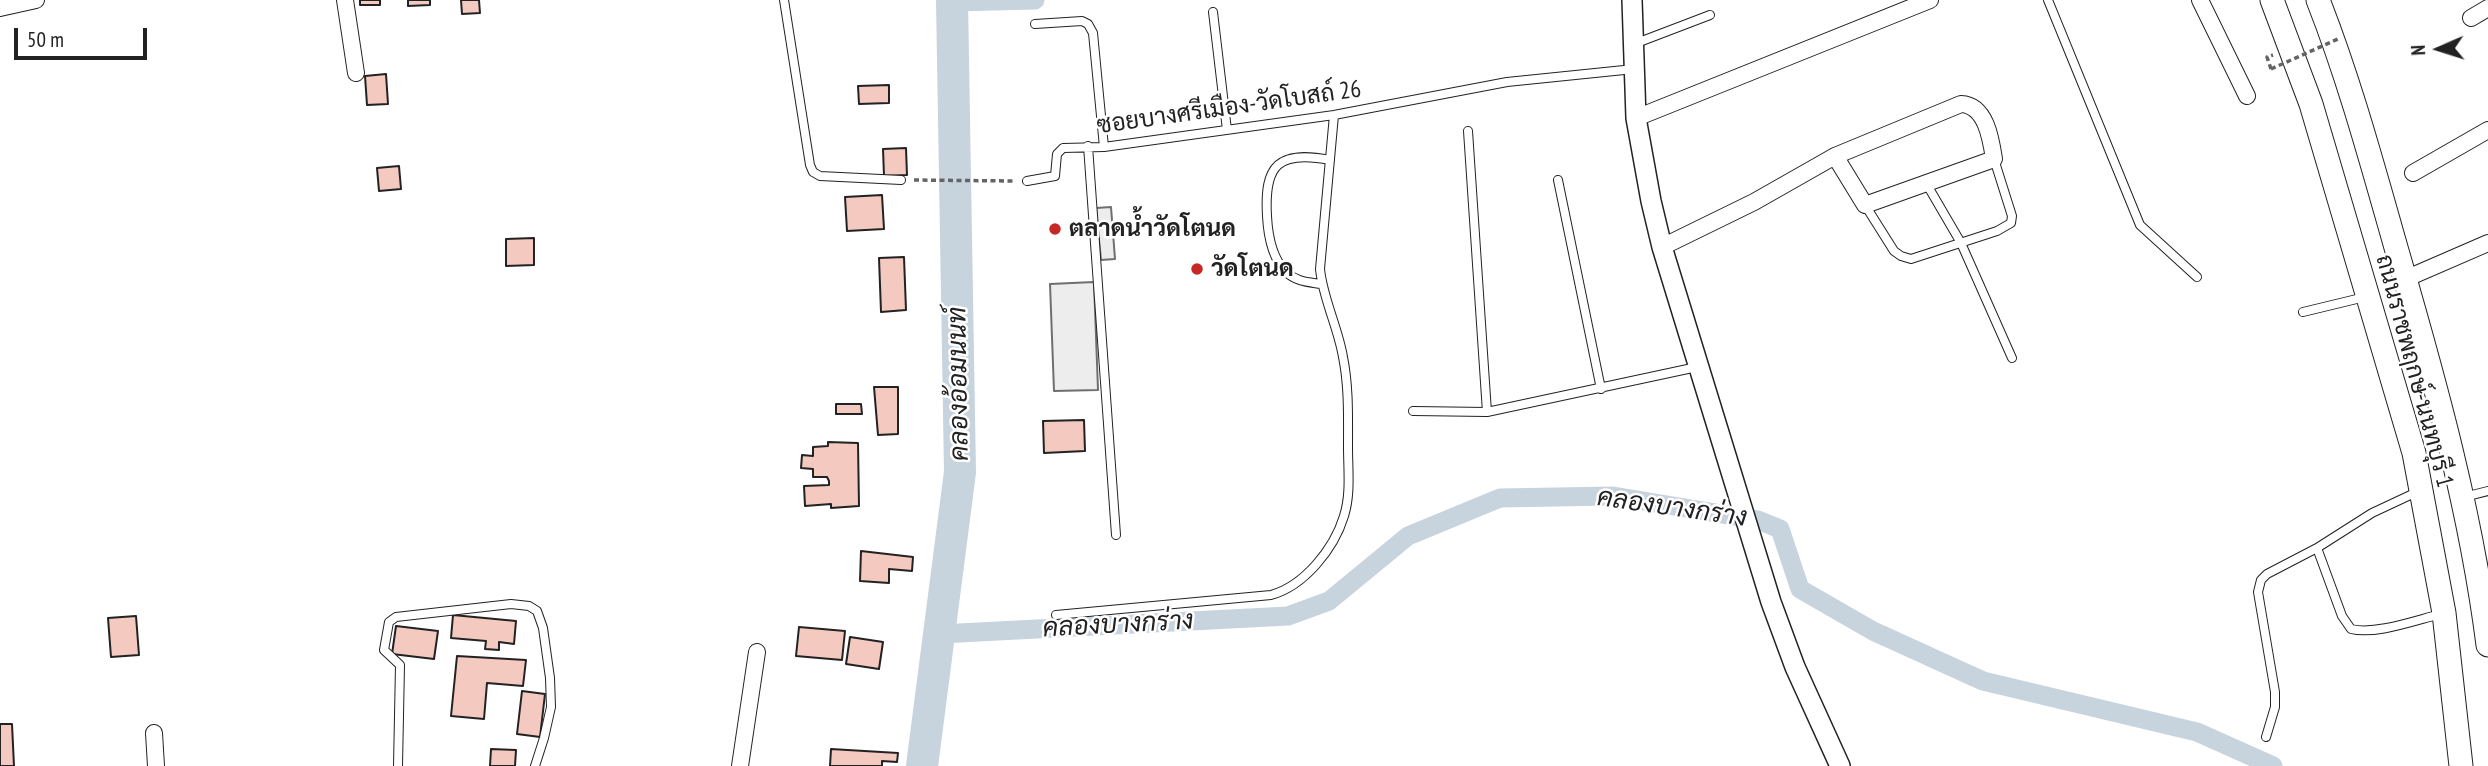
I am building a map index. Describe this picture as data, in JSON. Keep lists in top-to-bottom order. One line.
{"streets":{"main road":["ถนนราชพฤกษ์-นนทบุรี 1"],"lane":["ซอยบางศรีเมือง-วัดโบสถ์ 26"]},"water":["คลองอ้อมนนท์","คลองบางกร่าง"],"places":["ตลาดน้ำวัดโตนด","วัดโตนด"],"scale_bar":"50 m","north":"left"}
